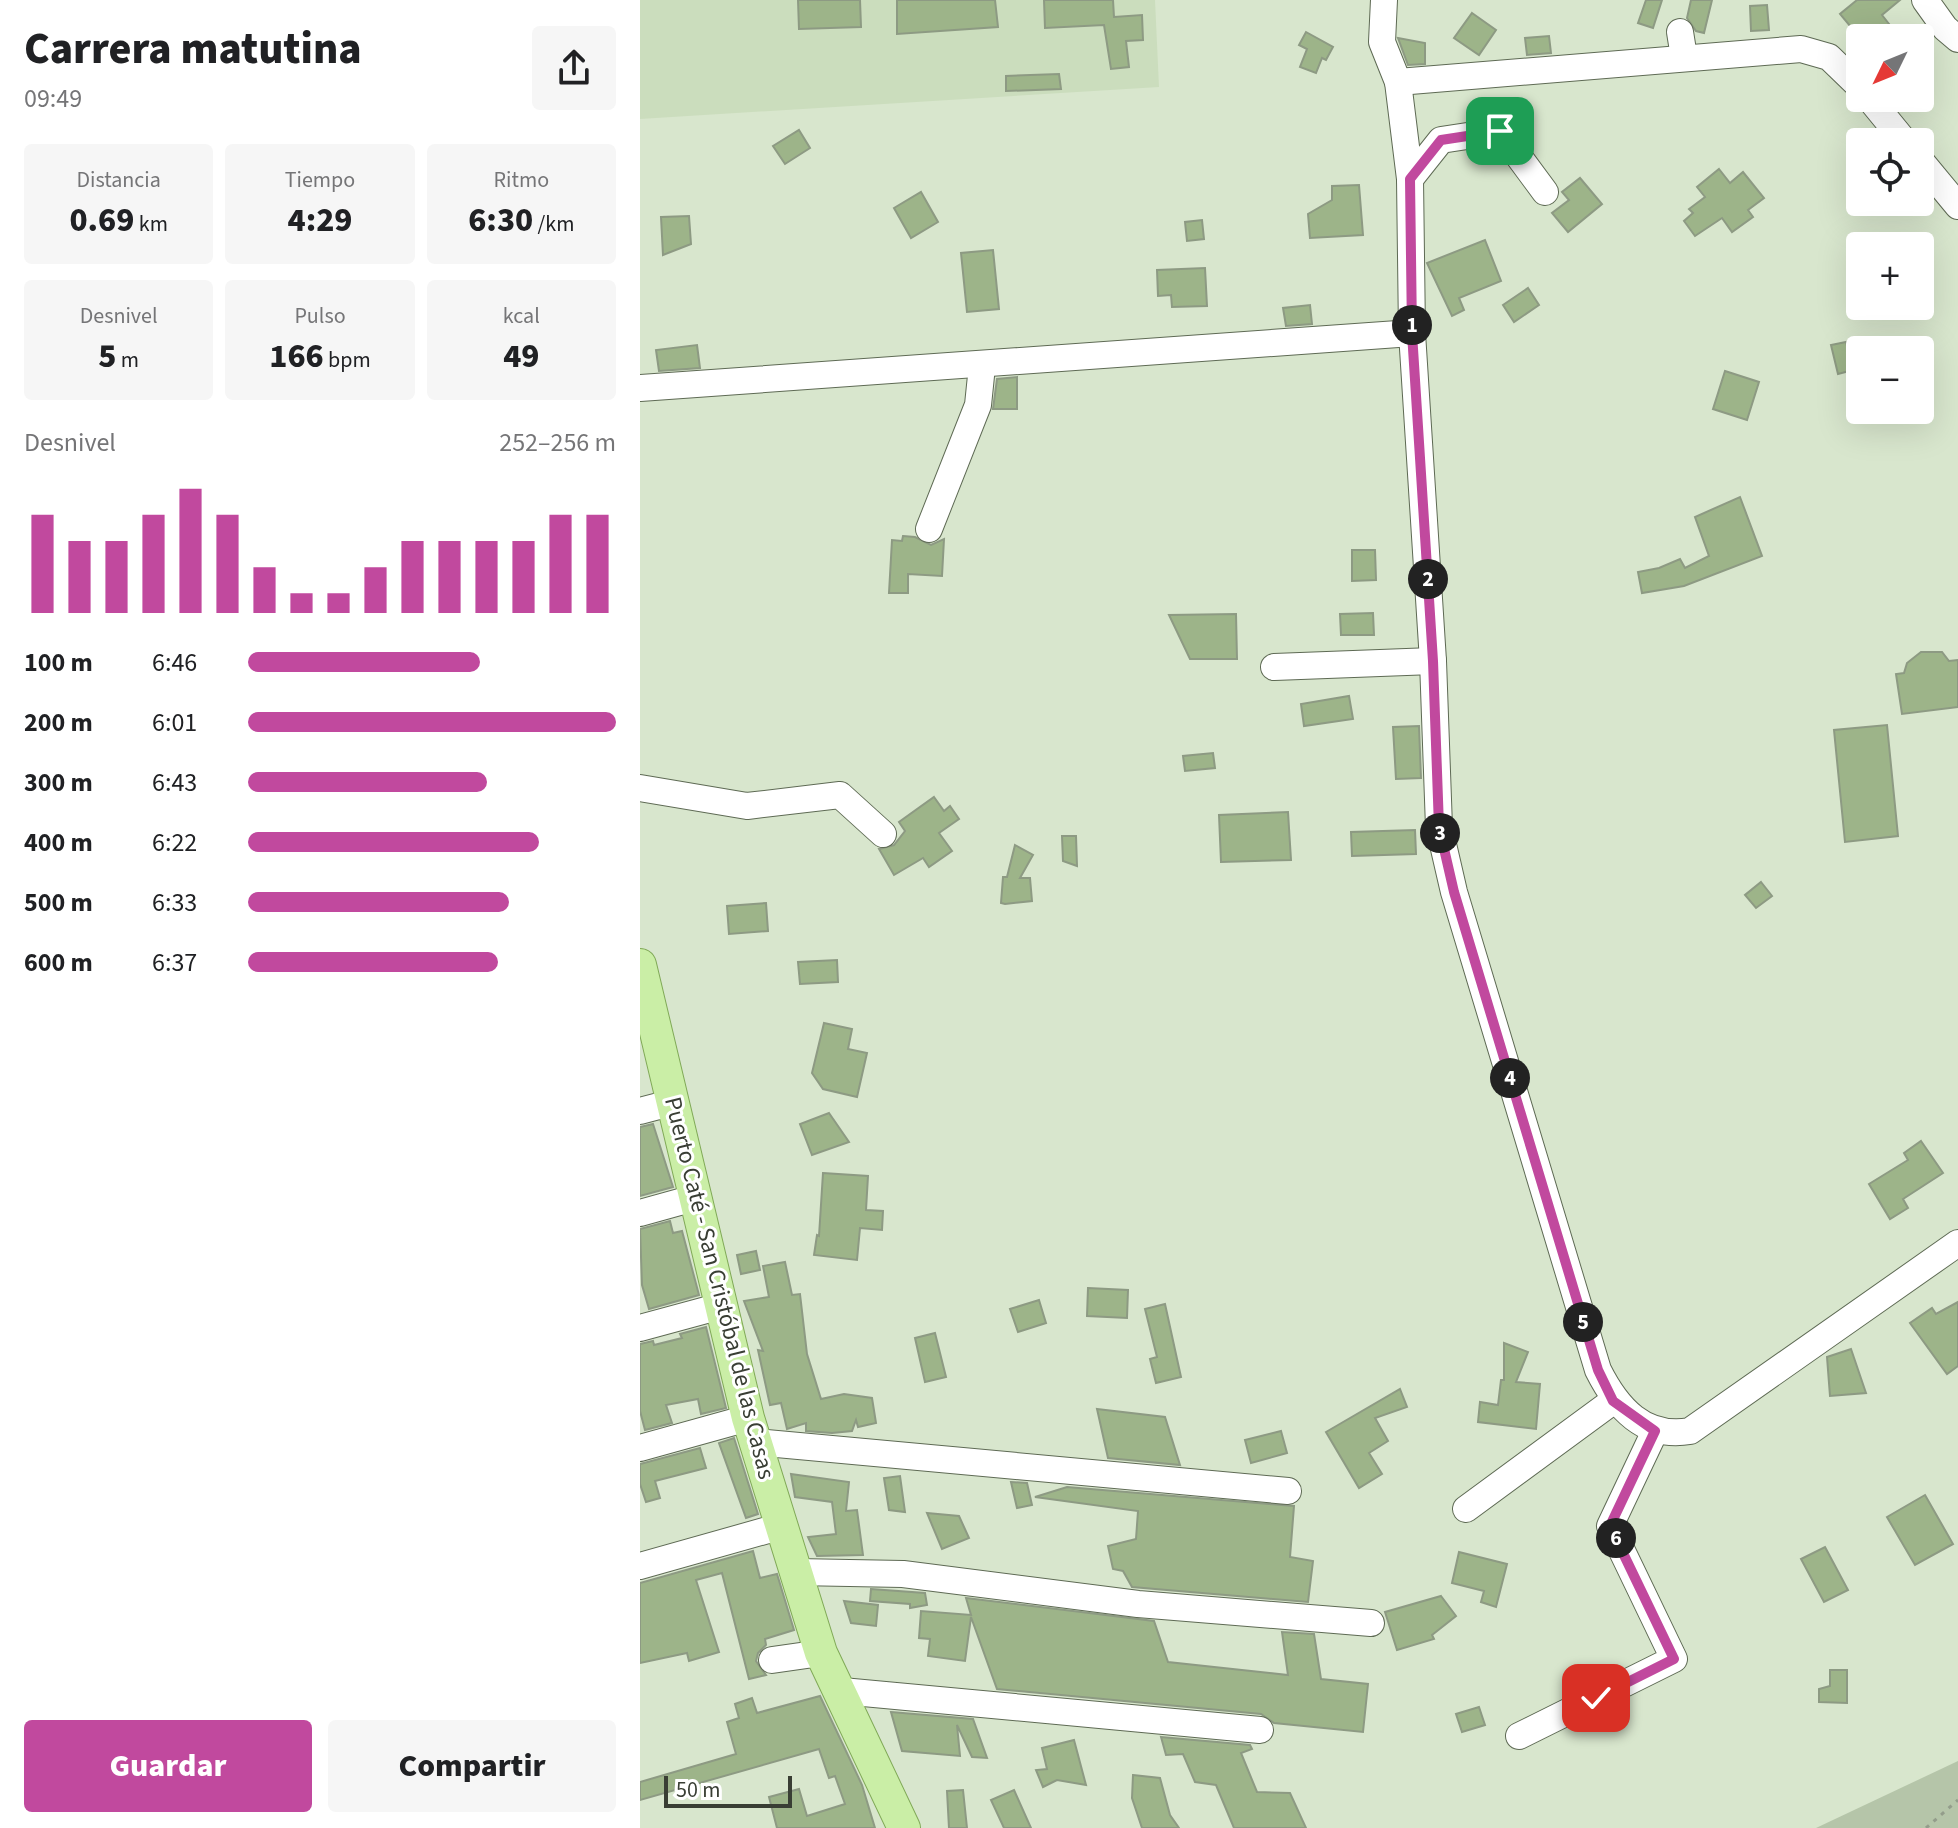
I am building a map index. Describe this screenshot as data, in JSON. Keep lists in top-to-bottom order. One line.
{"streets":{"main road":["Puerto Caté - San Cristóbal de las Casas"]},"scale_bar":"50 m","north":"bottom left","page":{"heading":["Carrera matutina","09:49"],"map_buttons":["+","−"],"stats":[["Distancia","0.69 km"],["Tiempo","4:29"],["Ritmo","6:30 /km"],["Desnivel","5 m"],["Pulso","166 bpm"],["kcal","49"]],"pins":["1","2","3","4","5","6"],"chart":["Desnivel","252–256 m"],"list":[{"name":"100 m","note":"6:46"},{"name":"200 m","note":"6:01"},{"name":"300 m","note":"6:43"},{"name":"400 m","note":"6:22"},{"name":"500 m","note":"6:33"},{"name":"600 m","note":"6:37"}],"buttons":["Guardar","Compartir"],"scale":"50 m"}}
